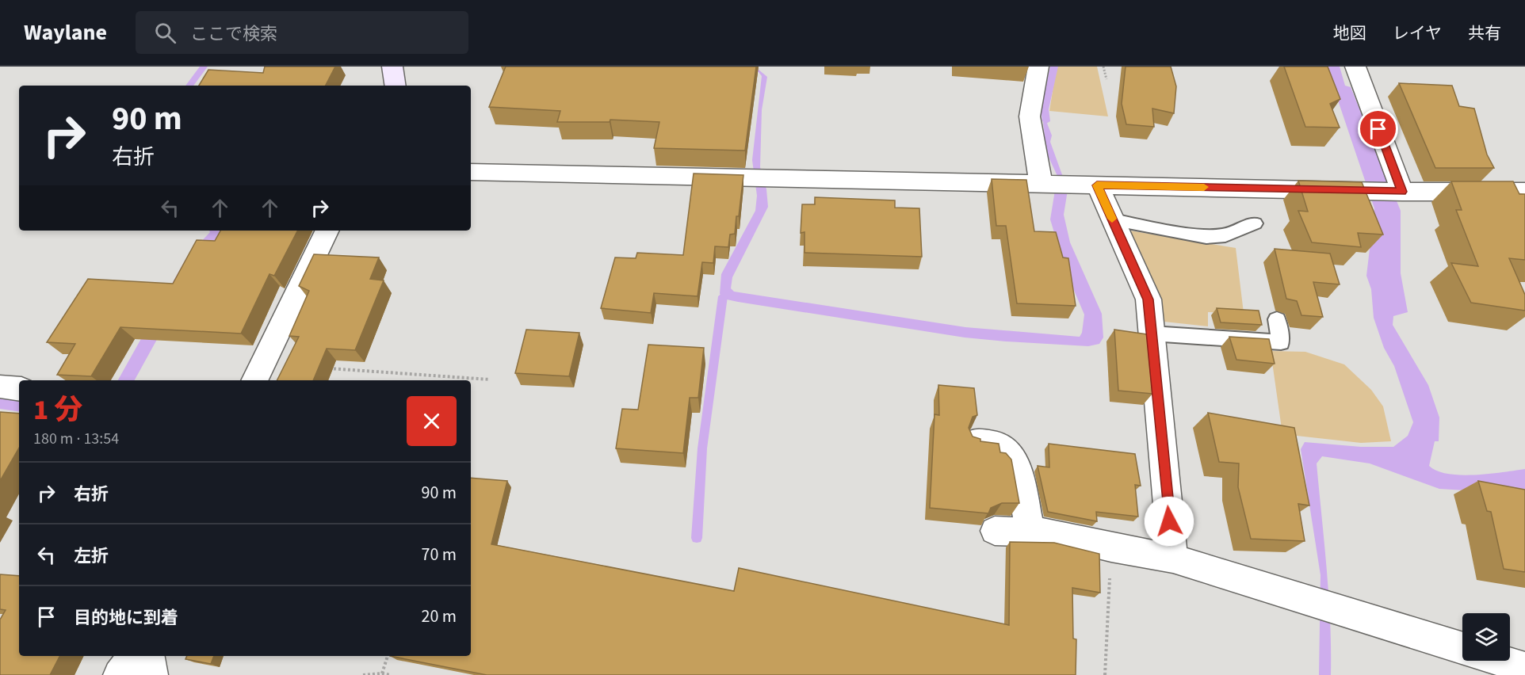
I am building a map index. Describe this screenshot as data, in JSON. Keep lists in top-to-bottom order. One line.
{"page":{"header":"Waylane","search":"ここで検索","nav":["地図","レイヤ","共有"],"turn":["90 m","右折"],"heading":["1 分","180 m · 13:54"],"list":[{"name":"右折","value":"90 m"},{"name":"左折","value":"70 m"},{"name":"目的地に到着","value":"20 m"}]}}
